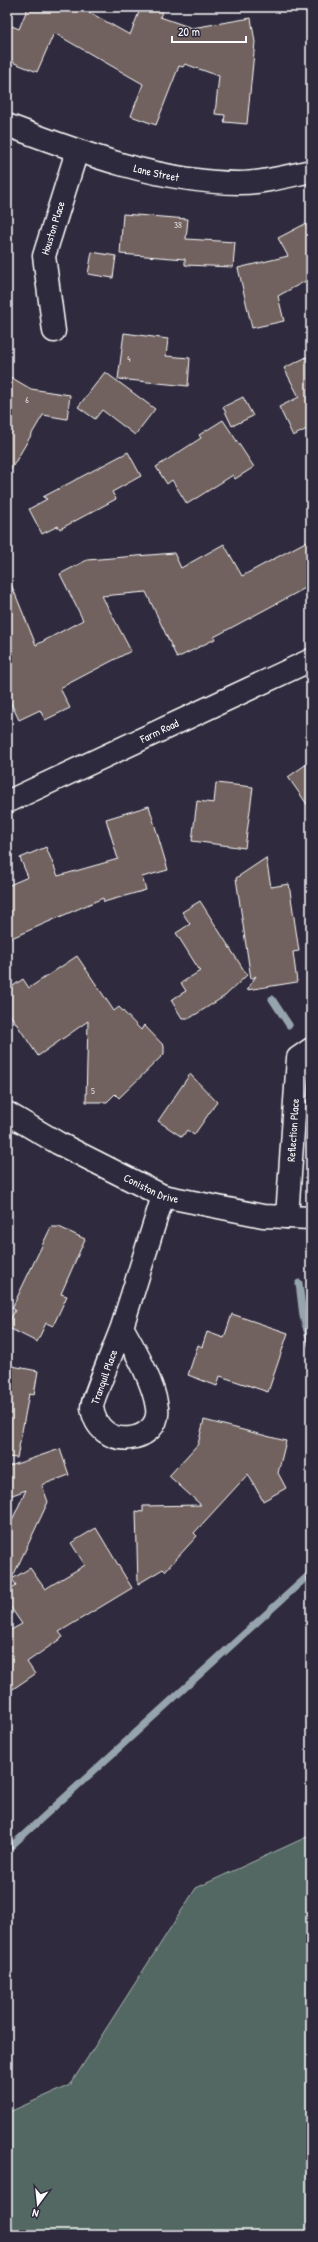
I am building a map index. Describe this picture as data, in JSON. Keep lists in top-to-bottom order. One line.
{"streets":{"street":["Lane Street","Houston Place","Farm Road","Reflection Place","Coniston Drive"]},"crossings":[["Lane Street","Houston Place"],["Reflection Place","Coniston Drive"]],"house_numbers":["38","4","6","5"],"scale_bar":"20 m","north":"bottom"}
